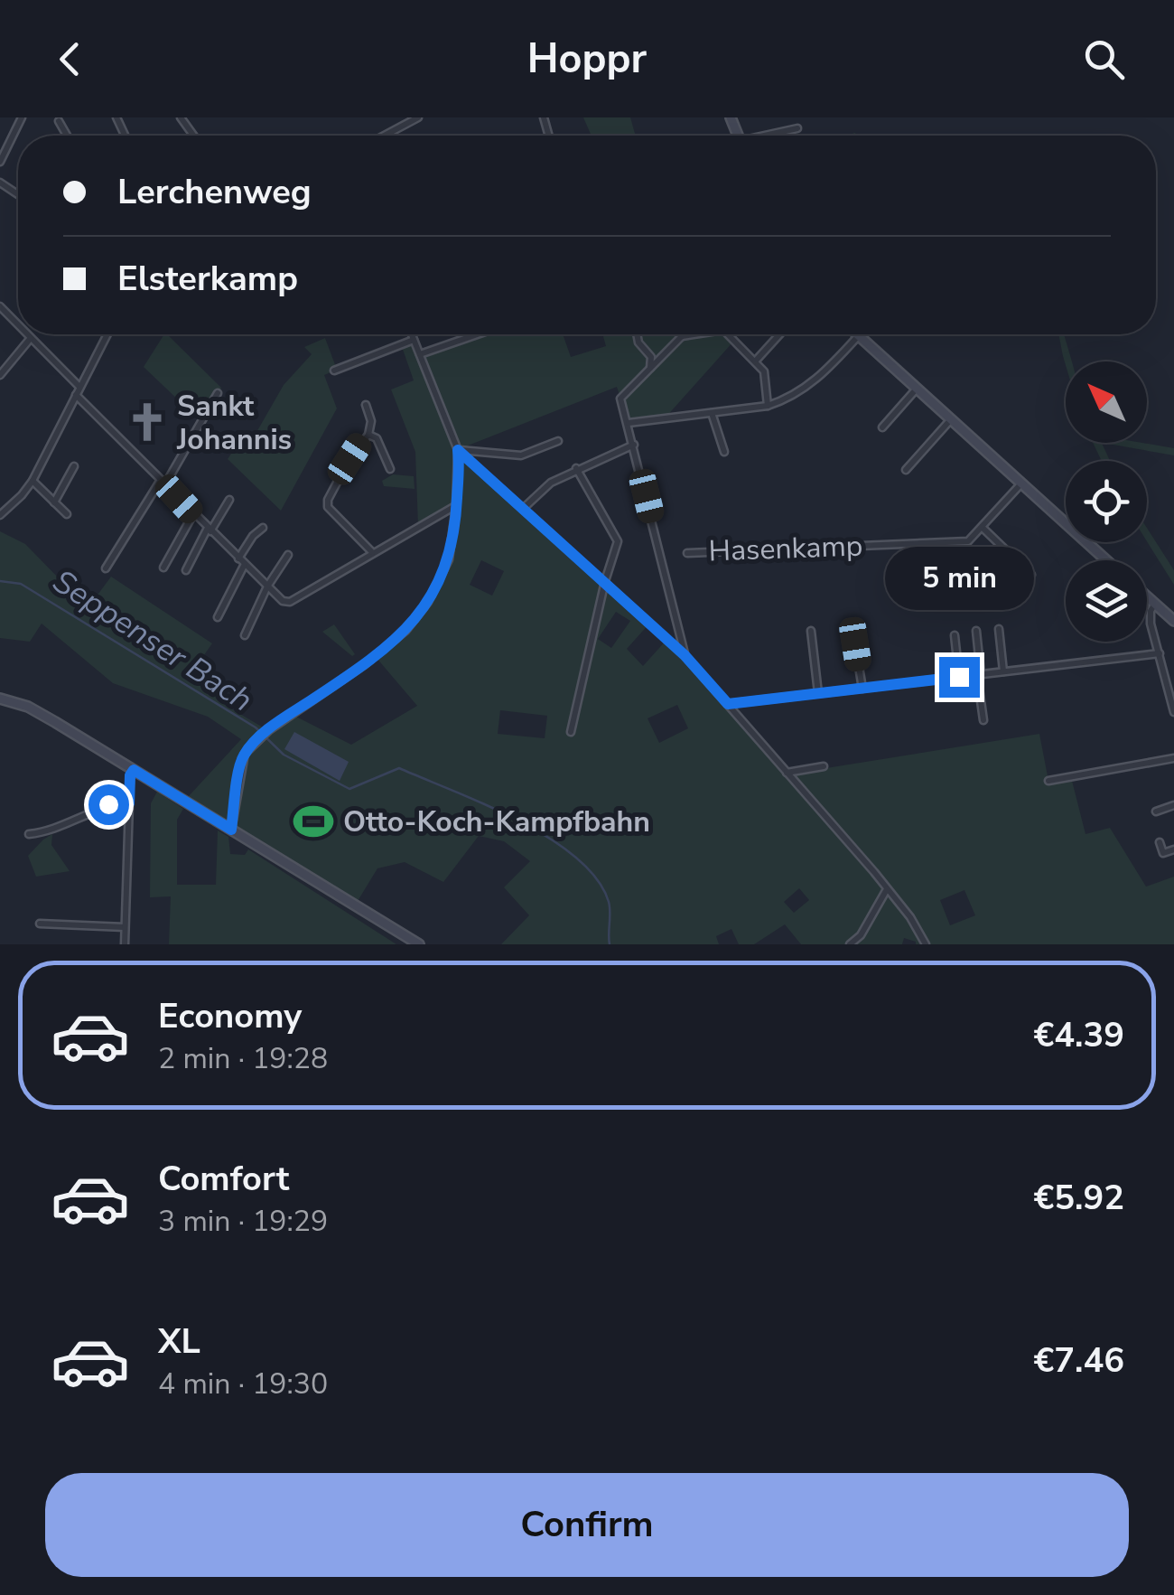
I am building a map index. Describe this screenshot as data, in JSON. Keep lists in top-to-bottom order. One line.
{"streets":{"street":["Hasenkamp"]},"water":["Seppenser Bach"],"places":{"church":["Sankt Johannis"],"sports":["Otto-Koch-Kampfbahn"]},"north":"top left","page":{"header":"Hoppr","banner":["Lerchenweg","Elsterkamp"],"bubble":"5 min","list":[{"name":"Economy","note":"2 min · 19:28","value":"€4.39"},{"name":"Comfort","note":"3 min · 19:29","value":"€5.92"},{"name":"XL","note":"4 min · 19:30","value":"€7.46"}],"buttons":"Confirm"}}
